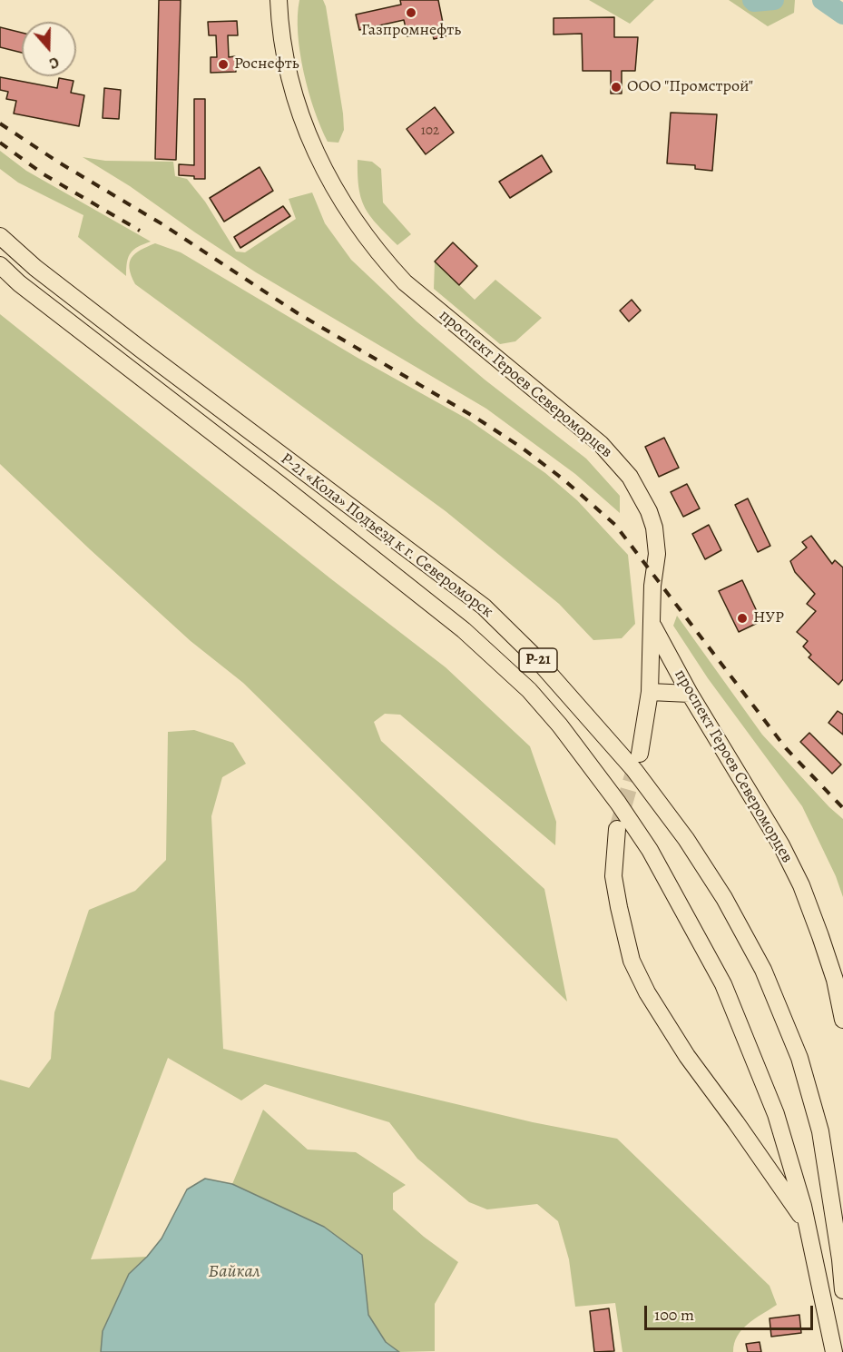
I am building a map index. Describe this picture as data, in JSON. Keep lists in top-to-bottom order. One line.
{"streets":{"main road":["проспект Героев Североморцев","Р-21 «Кола» Подъезд к г. Североморск","Р-21"]},"water":["Байкал"],"places":["Газпромнефть","Роснефть","ООО \"Промстрой\"","НУР"],"house_numbers":["102"],"scale_bar":"100 m","north":"bottom"}
